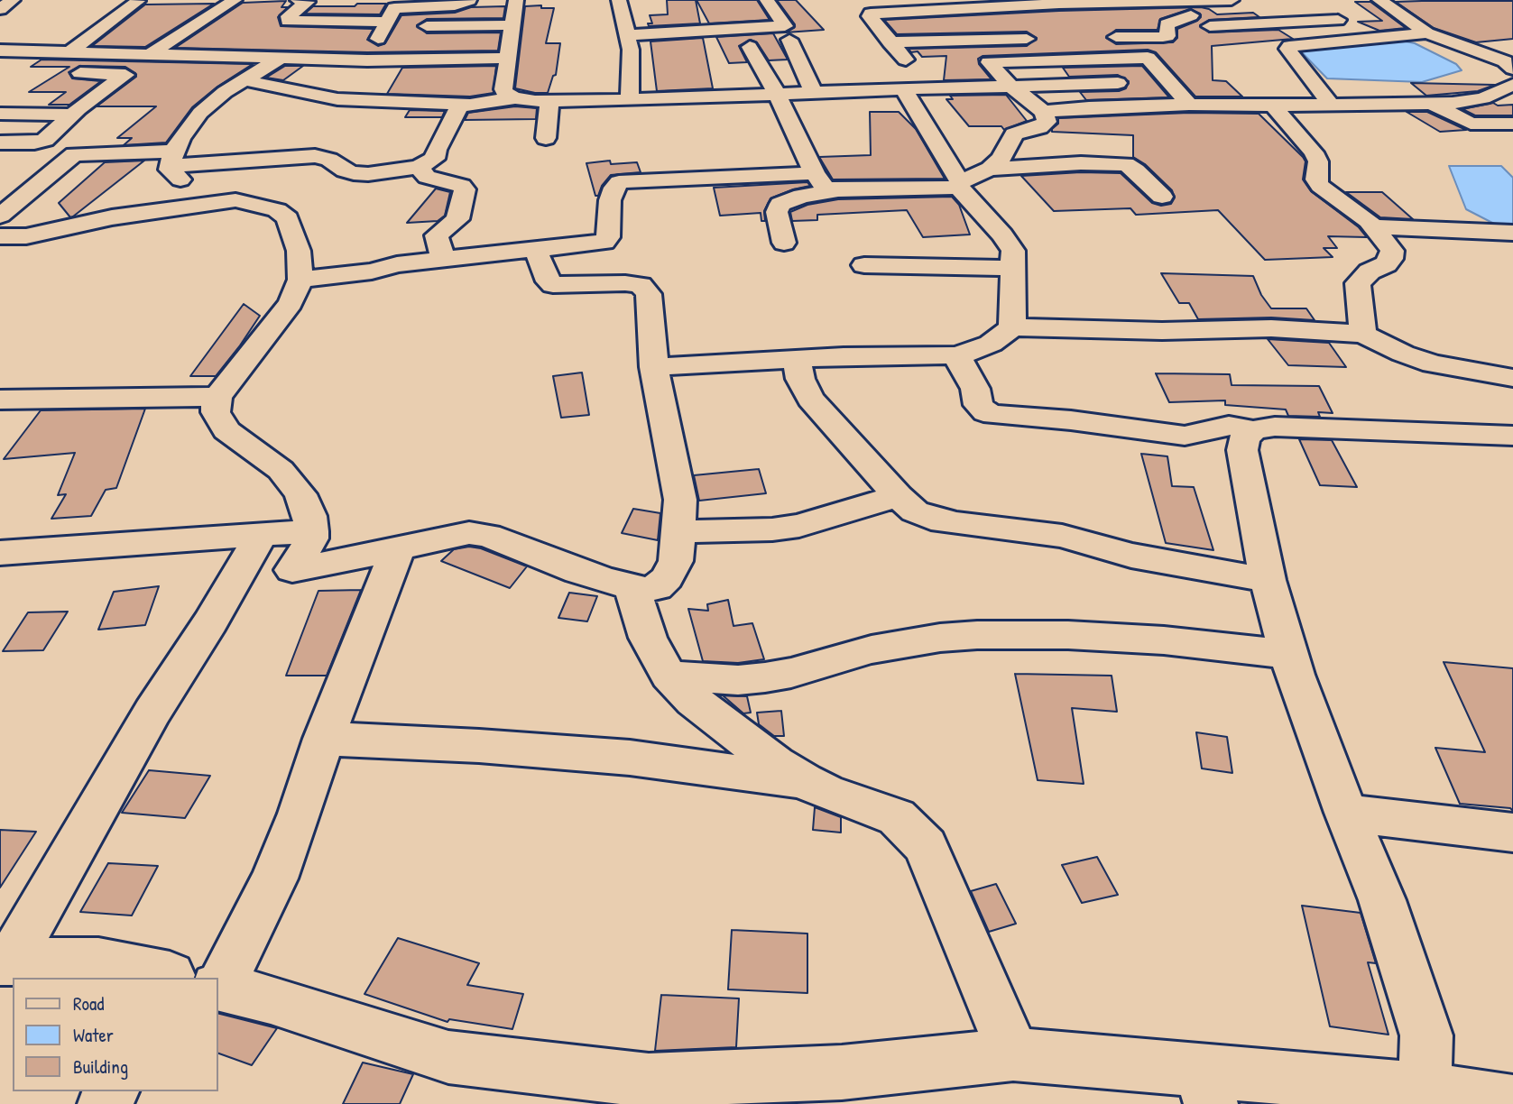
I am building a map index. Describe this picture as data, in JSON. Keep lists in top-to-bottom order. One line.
{"legend":["Road","Water","Building"]}
